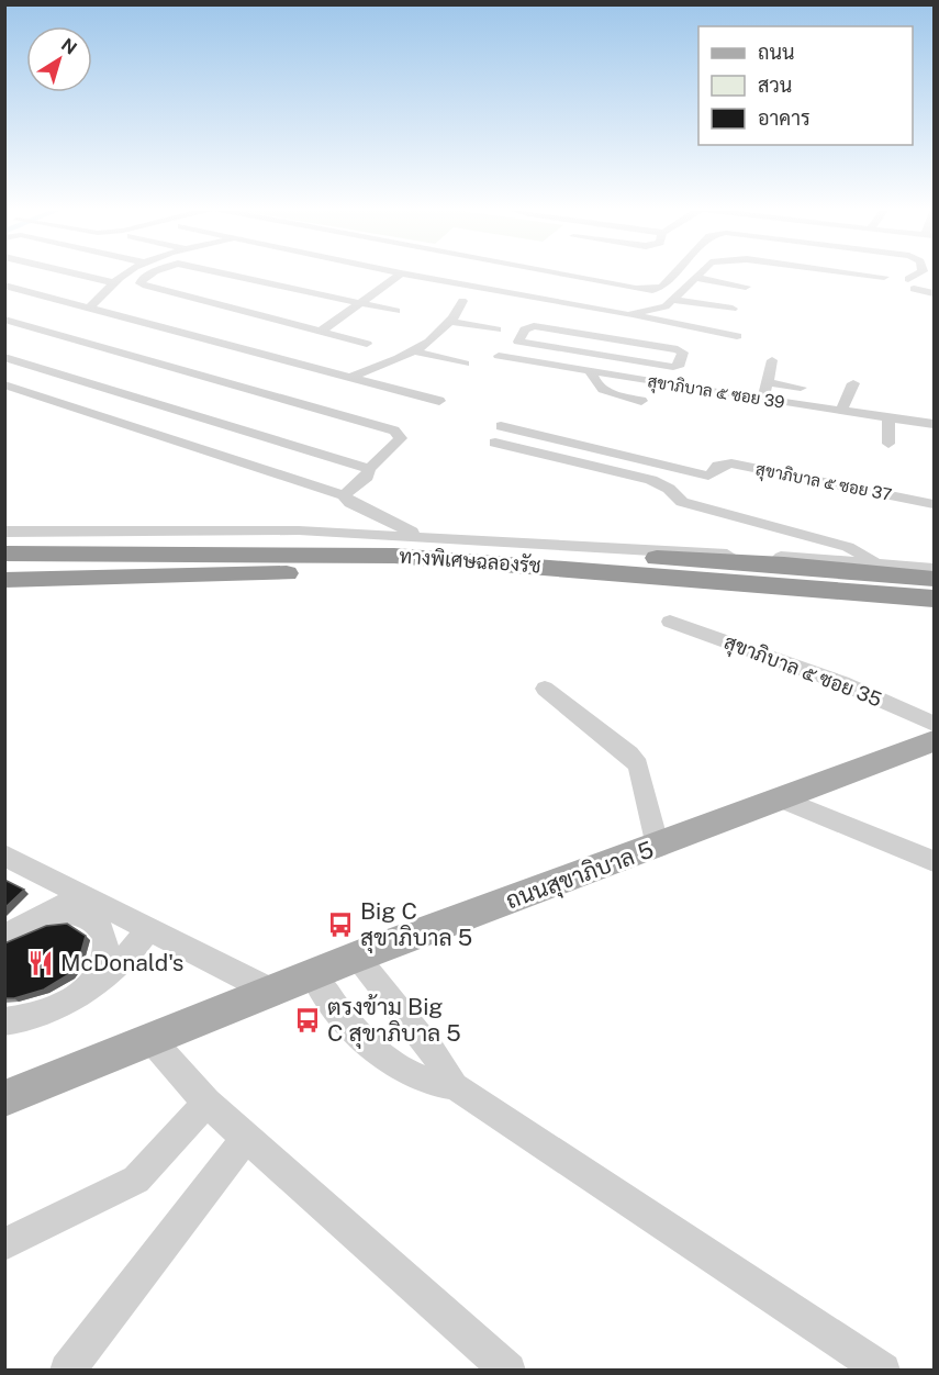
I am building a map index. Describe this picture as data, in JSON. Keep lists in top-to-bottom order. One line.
{"streets":{"highway":["ทางพิเศษฉลองรัช"],"main road":["ถนนสุขาภิบาล 5"],"street":["สุขาภิบาล ๕ ซอย 39","สุขาภิบาล ๕ ซอย 37","สุขาภิบาล ๕ ซอย 35"]},"places":{"bus stop":["Big C สุขาภิบาล 5","ตรงข้าม Big C สุขาภิบาล 5"],"restaurant":["McDonald's"]},"legend":["ถนน","สวน","อาคาร"],"north":"top right"}
